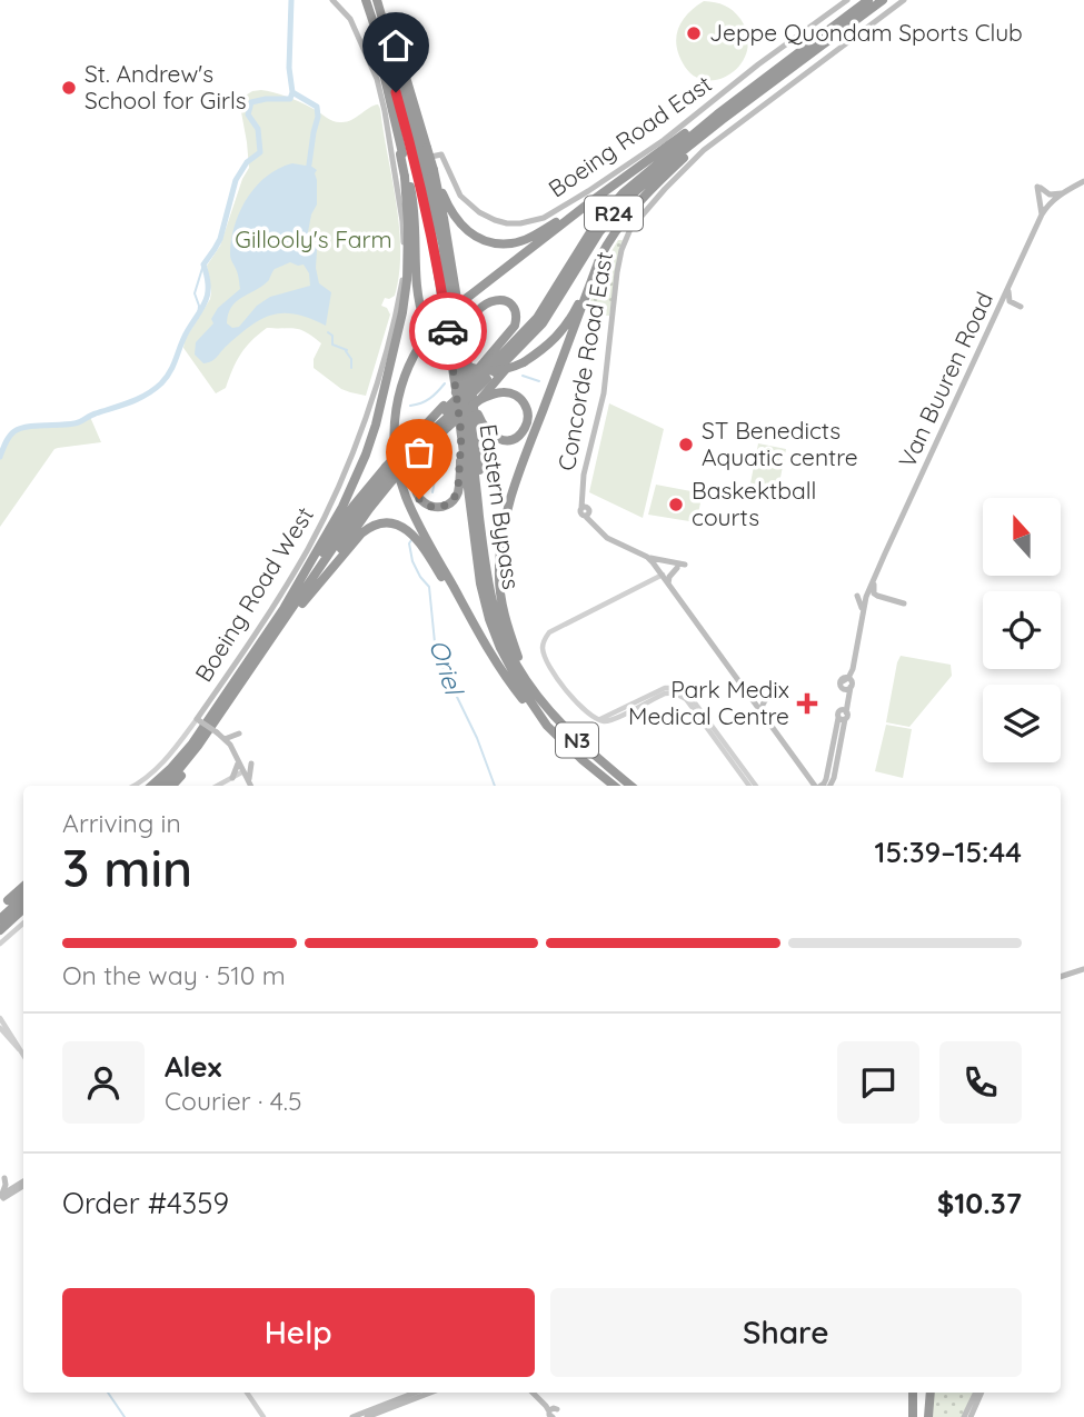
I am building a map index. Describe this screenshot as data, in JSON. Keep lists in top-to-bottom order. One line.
{"streets":{"highway":["R24","Eastern Bypass","N3"],"main road":["Boeing Road East","Concorde Road East","Van Buuren Road","Boeing Road West"]},"crossings":[["Boeing Road East","Boeing Road West"],["R24","Boeing Road West"]],"water":["Oriel"],"parks":["Gillooly's Farm"],"places":{"other":["Jeppe Quondam Sports Club","St. Andrew's School for Girls","ST Benedicts Aquatic centre","Baskektball courts"],"health":["Park Medix Medical Centre"]},"north":"top","page":{"heading":["3 min","Arriving in","15:39–15:44"],"panel":["Alex","Courier · 4.5","Order #4359","$10.37"],"bar":"On the way · 510 m","buttons":["Help","Share"]}}
